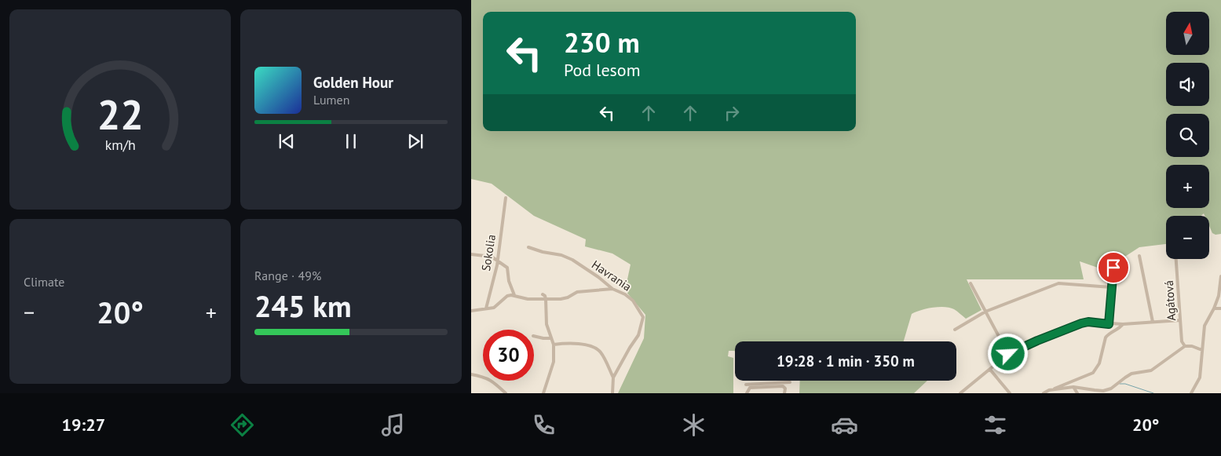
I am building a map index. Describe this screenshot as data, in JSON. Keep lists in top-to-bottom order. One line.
{"streets":{"street":["Sokolia","Havrania","Agátová"]},"north":"top","page":{"map_buttons":["+","−"],"turn":["230 m","Pod lesom"],"song":["Golden Hour","Lumen"],"tile":["Climate",["Range · 49%","245 km"]],"heat":["−","20°","+"],"limit":"30","trip":"19:28 · 1 min · 350 m","tabs":["19:27","20°"],"gauge":["22","km/h"]}}
